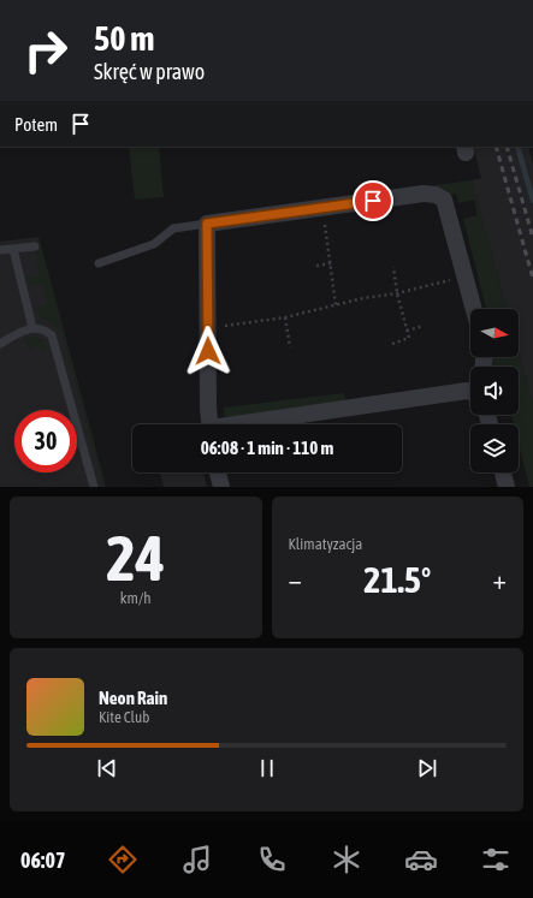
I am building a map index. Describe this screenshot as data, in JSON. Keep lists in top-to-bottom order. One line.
{"north":"right","page":{"turn":["50 m","Skręć w prawo"],"then":"Potem","limit":"30","trip":"06:08 · 1 min · 110 m","tile":[["24","km/h"],"Klimatyzacja"],"heat":["−","21.5°","+"],"song":["Neon Rain","Kite Club"],"tabs":"06:07"}}
